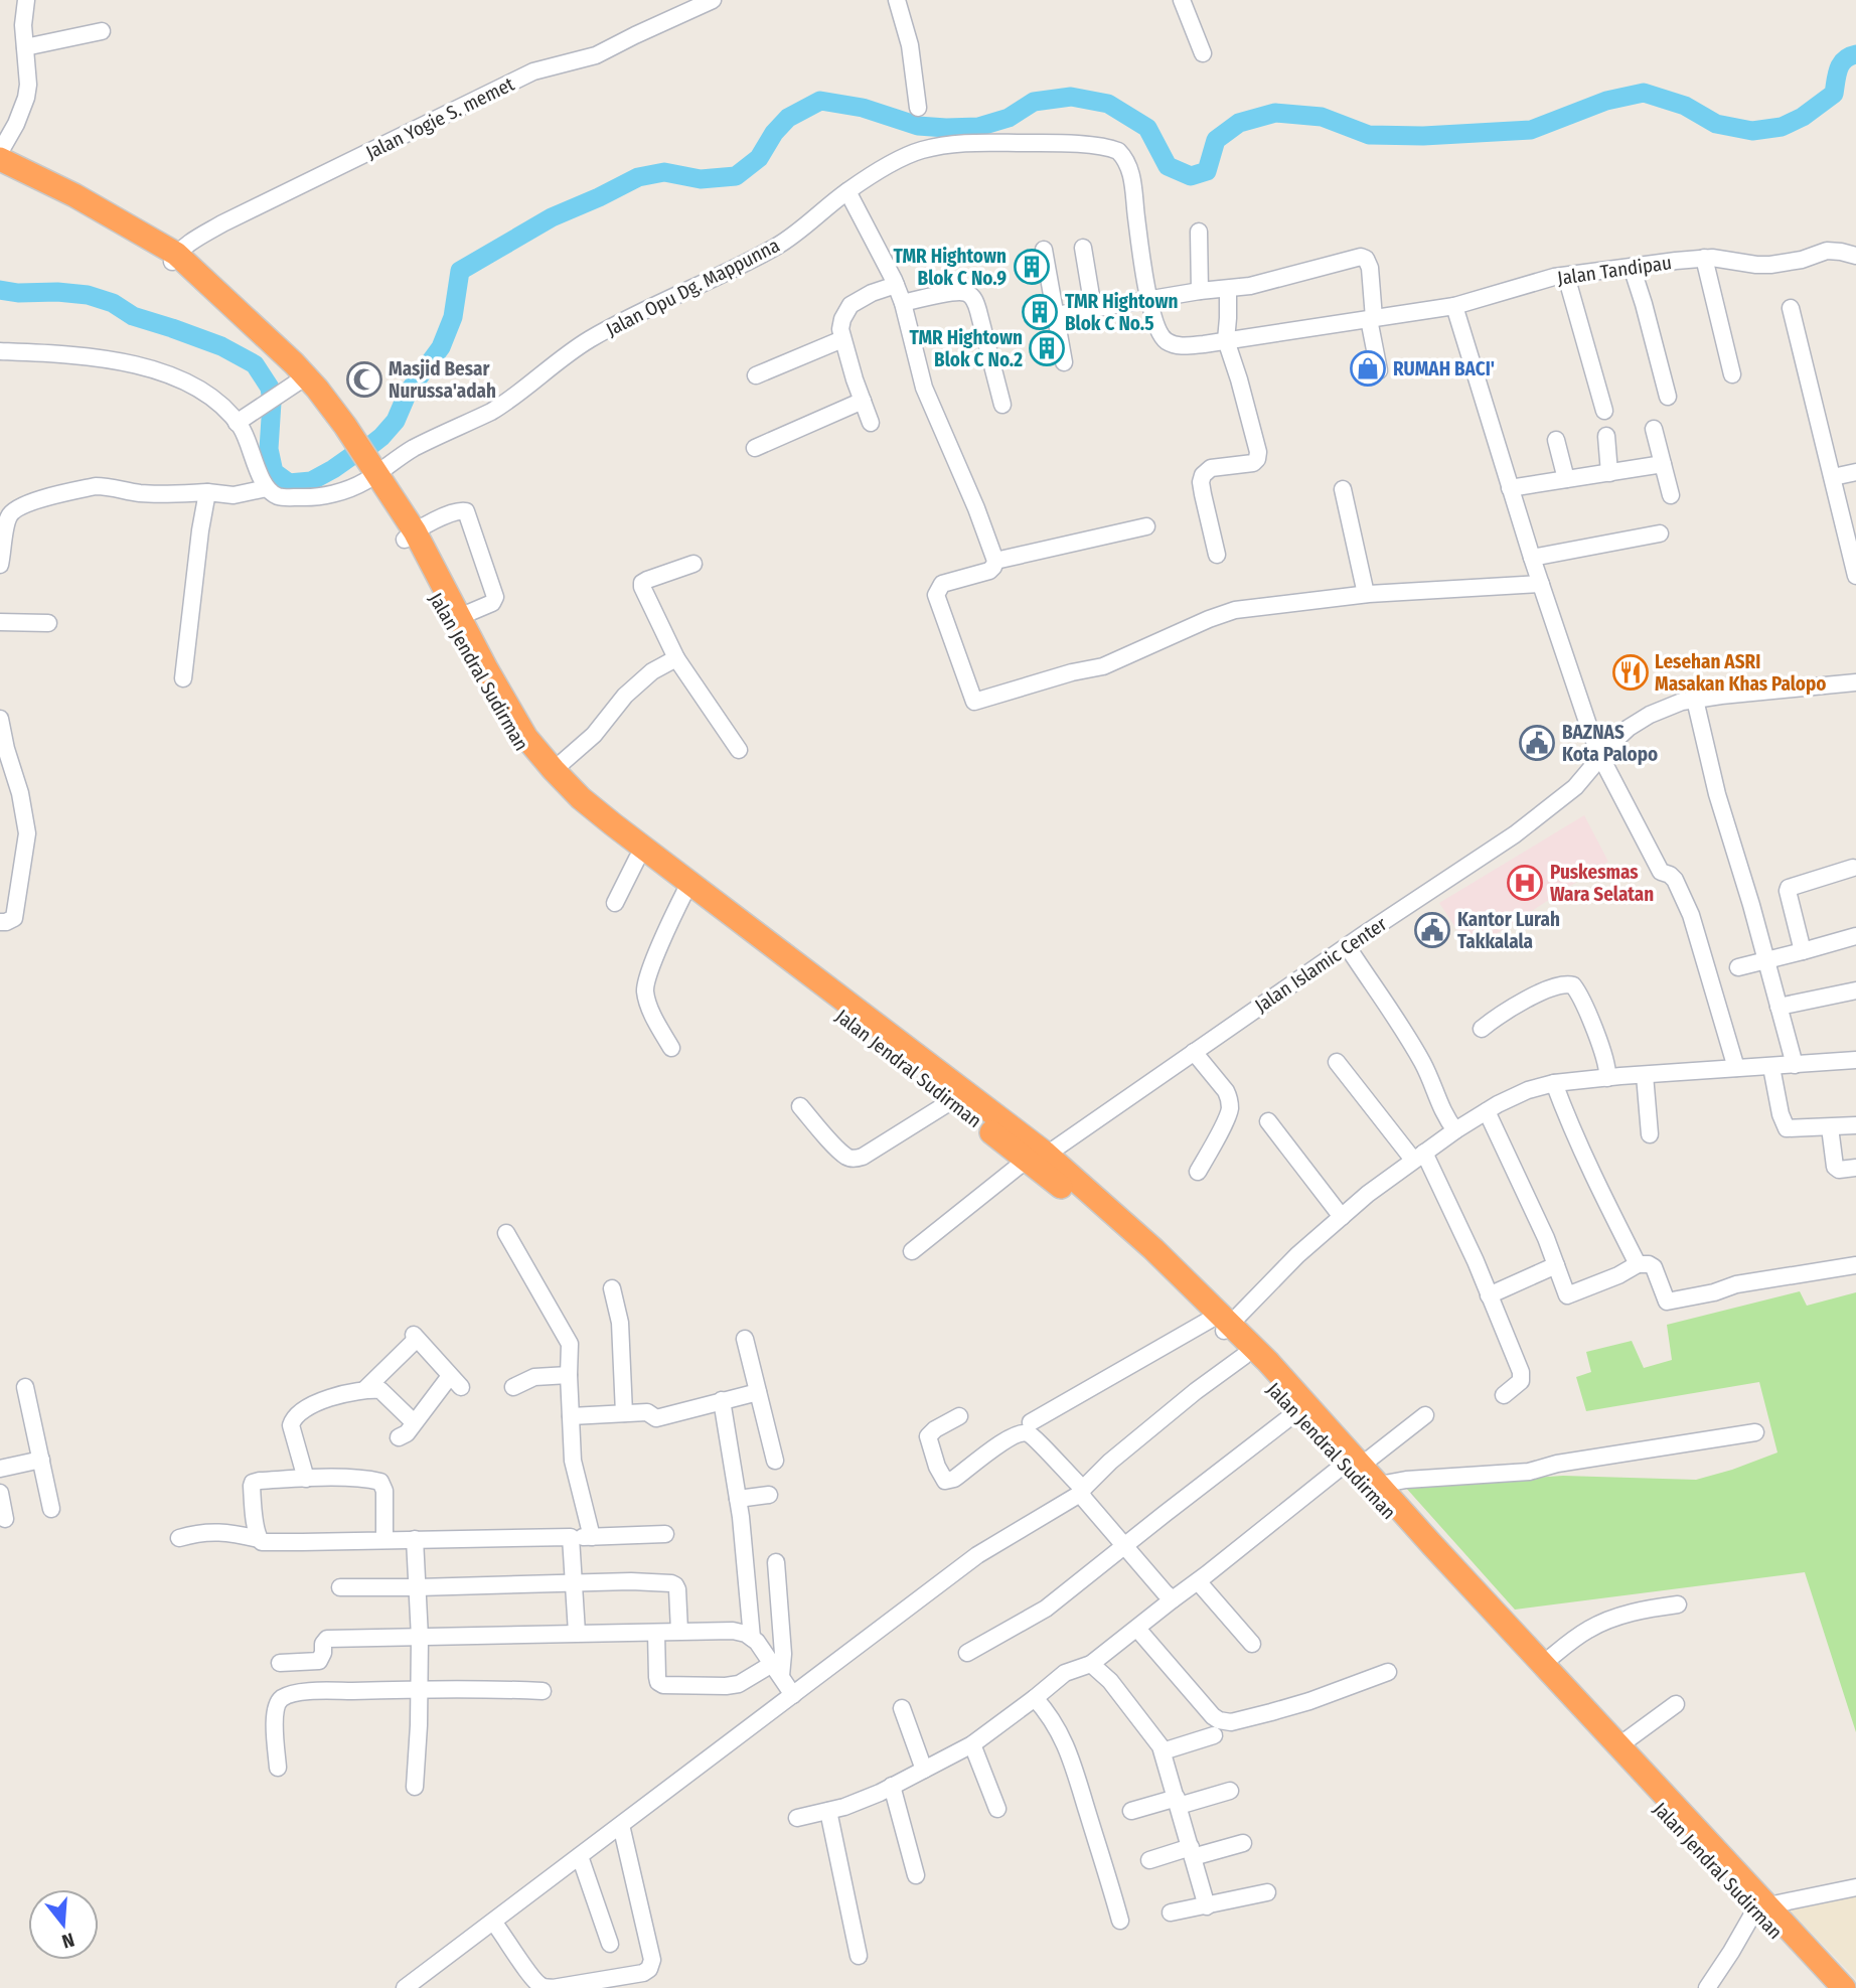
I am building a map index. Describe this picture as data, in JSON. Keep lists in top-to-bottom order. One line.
{"streets":{"highway":["Jalan Jendral Sudirman"],"street":["Jalan Yogie S. memet","Jalan Tandipau","Jalan Opu Dg. Mappunna","Jalan Islamic Center"]},"crossings":[["Jalan Yogie S. memet","Jalan Jendral Sudirman"],["Jalan Tandipau","Jalan Opu Dg. Mappunna"],["Jalan Opu Dg. Mappunna","Jalan Jendral Sudirman"],["Jalan Jendral Sudirman","Jalan Islamic Center"]],"places":{"building":["TMR Hightown Blok C No.9","TMR Hightown Blok C No.5","TMR Hightown Blok C No.2"],"shop":["RUMAH BACI'"],"mosque":["Masjid Besar Nurussa'adah"],"restaurant":["Lesehan ASRI Masakan Khas Palopo"],"public building":["BAZNAS Kota Palopo","Kantor Lurah Takkalala"],"hospital":["Puskesmas Wara Selatan"]},"north":"bottom"}
